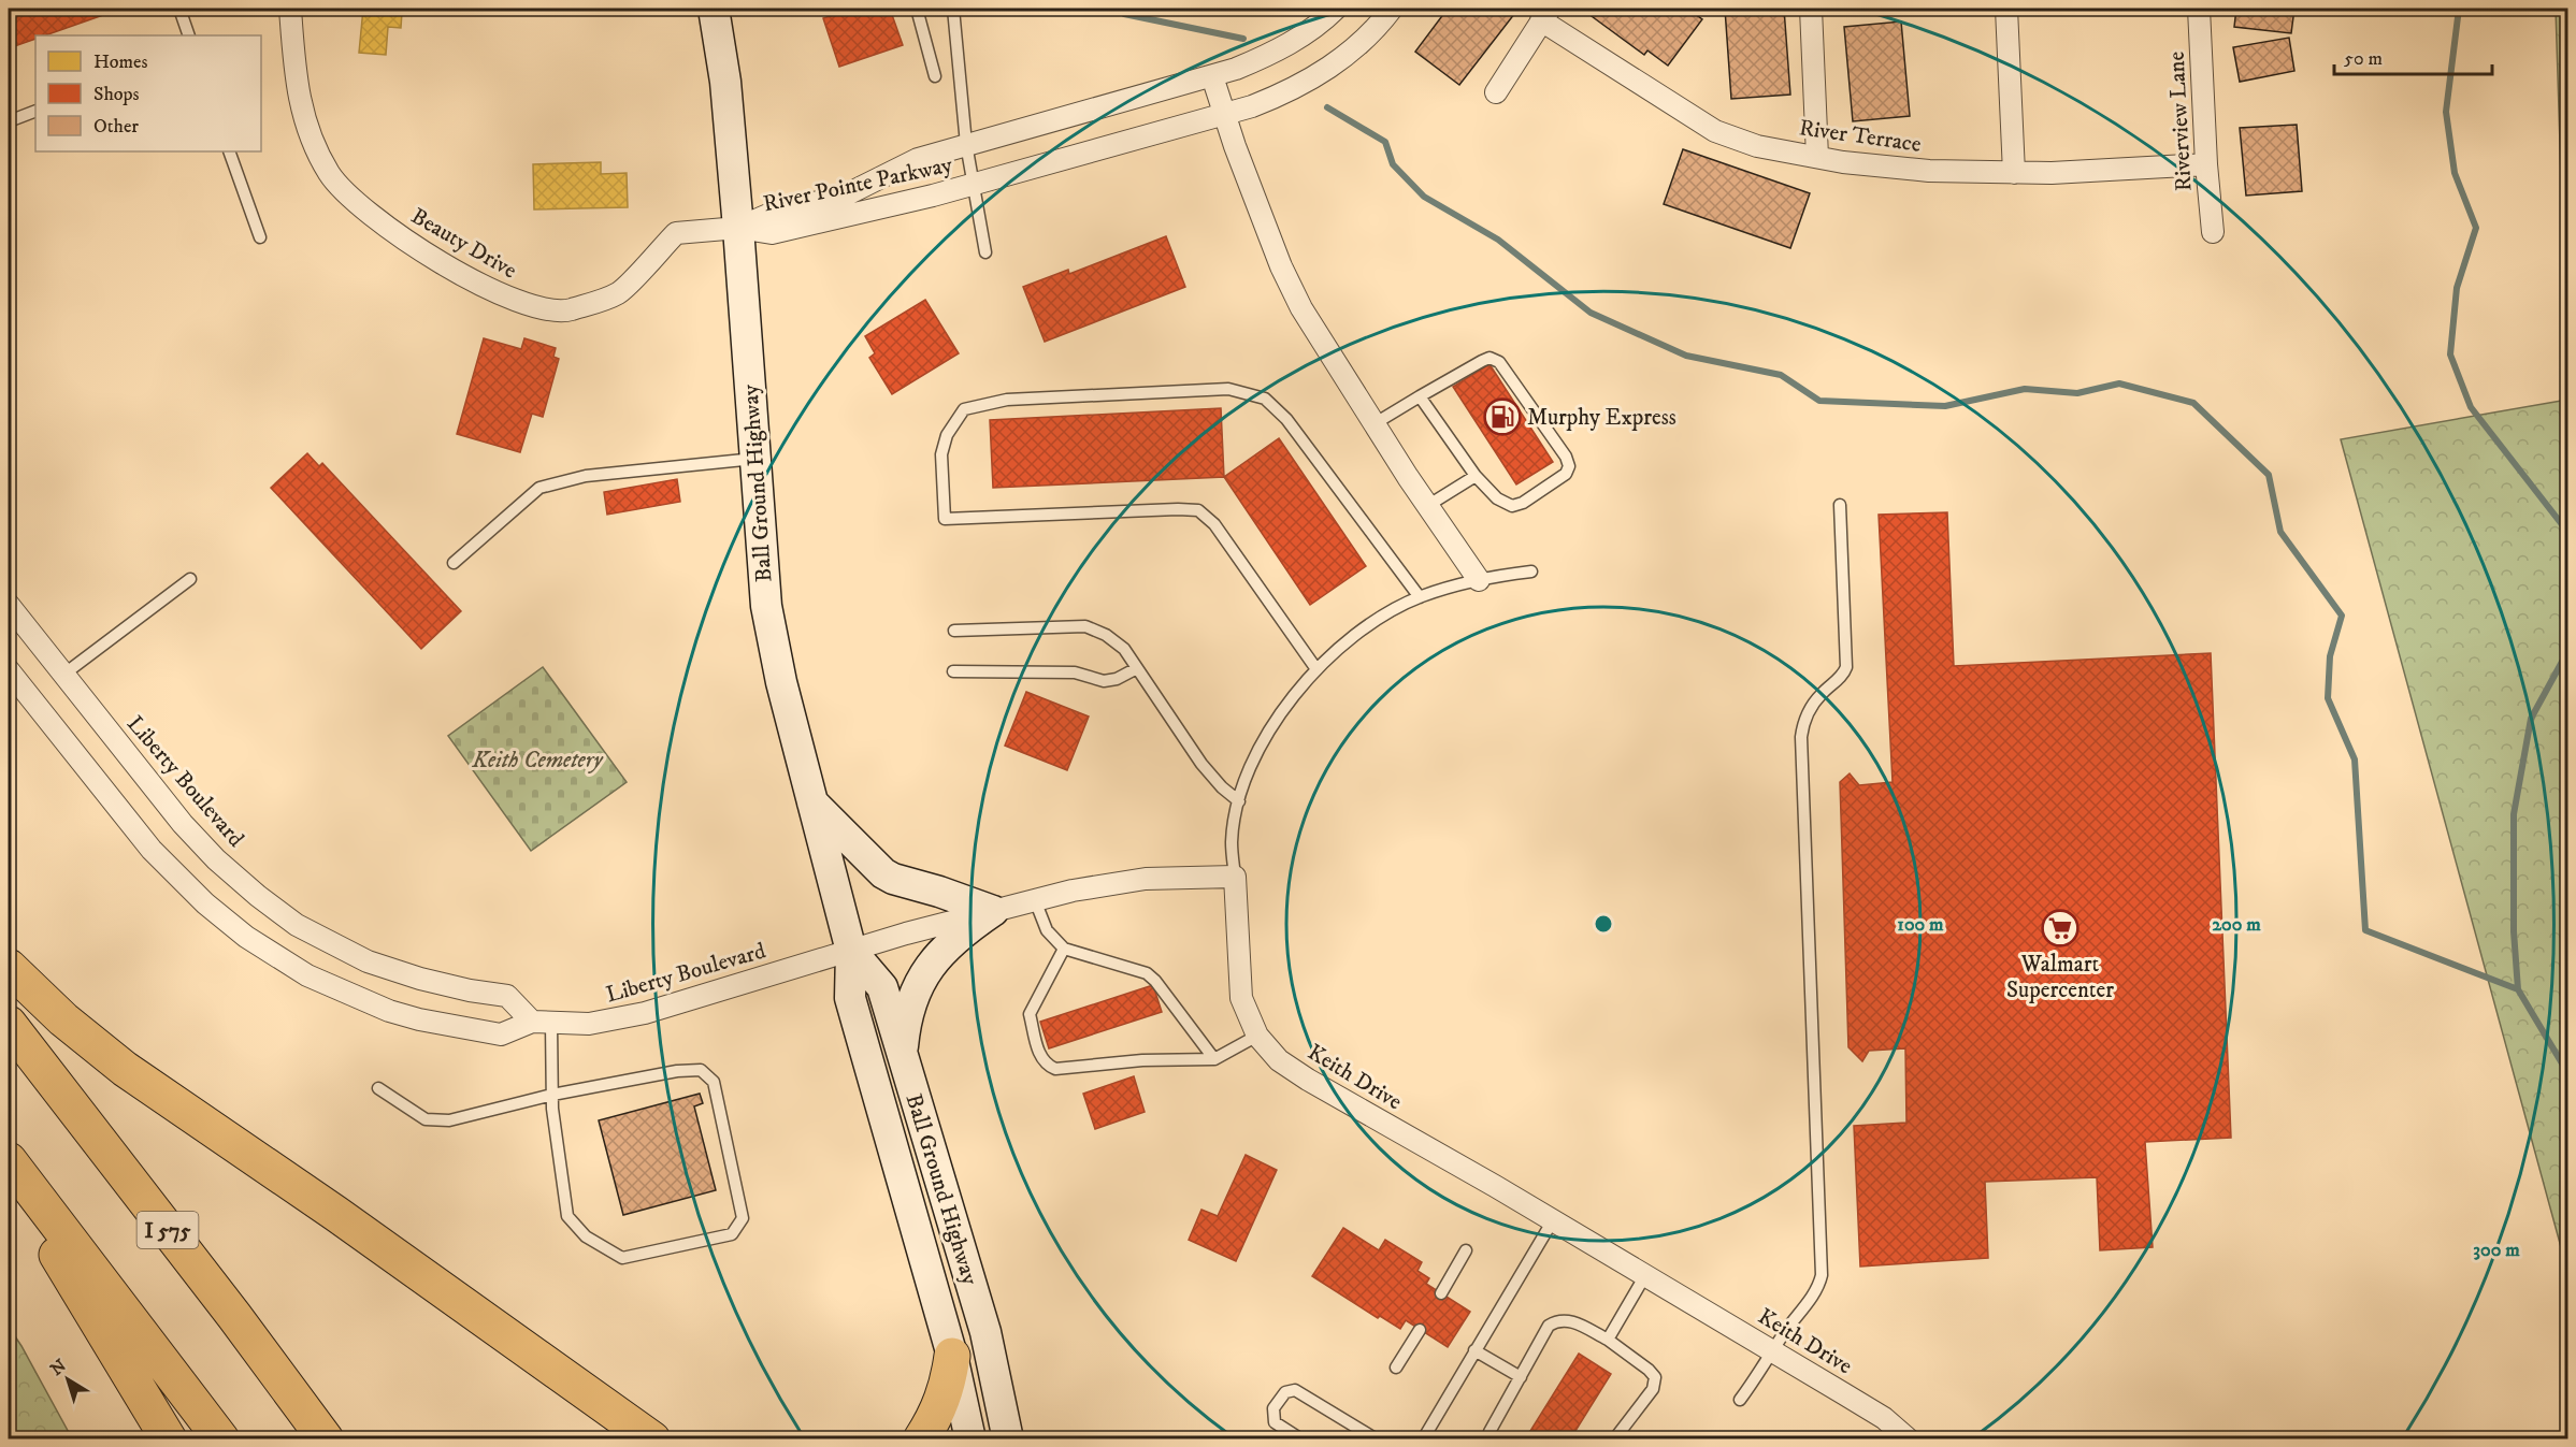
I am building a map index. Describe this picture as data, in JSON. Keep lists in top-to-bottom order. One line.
{"streets":{"highway":["I 575"],"main road":["Ball Ground Highway"],"street":["Riverview Lane","River Terrace","River Pointe Parkway","Beauty Drive","Liberty Boulevard","Keith Drive"]},"crossings":[["Riverview Lane","River Terrace"],["River Pointe Parkway","Beauty Drive"],["River Pointe Parkway","Ball Ground Highway"],["Beauty Drive","Ball Ground Highway"],["Ball Ground Highway","Liberty Boulevard"]],"parks":["Keith Cemetery"],"places":{"fuel station":["Murphy Express"],"supermarket":["Walmart Supercenter"]},"legend":["Homes","Shops","Other"],"scale_bar":"50 m","north":"top left","rings":["100 m","200 m","300 m"]}
